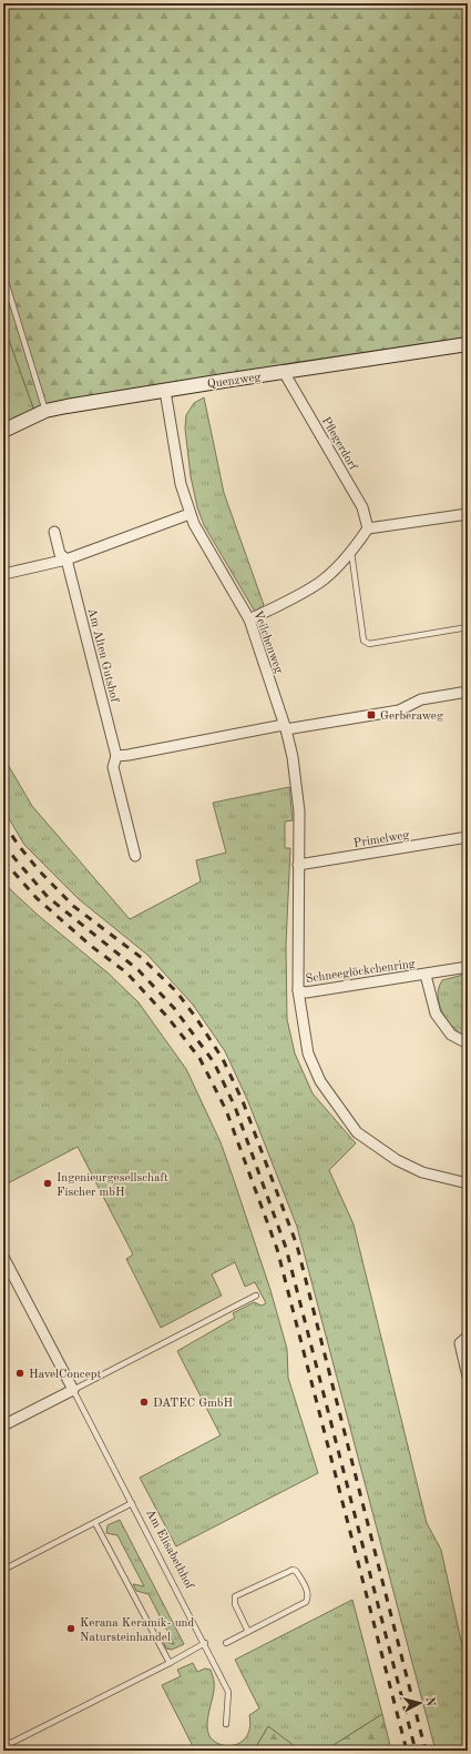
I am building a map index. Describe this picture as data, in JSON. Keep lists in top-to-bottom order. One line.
{"streets":{"street":["Quenzweg","Pflegerdorf","Veilchenweg","Am Alten Gutshof","Primelweg","Schneeglöckchenring","Am Elisabethhof"]},"crossings":[["Quenzweg","Pflegerdorf"],["Quenzweg","Veilchenweg"]],"places":{"transit":["Gerberaweg"],"other":["Ingenieurgesellschaft Fischer mbH","HavelConcept","DATEC GmbH","Kerana Keramik- und Natursteinhandel"]},"north":"right"}
